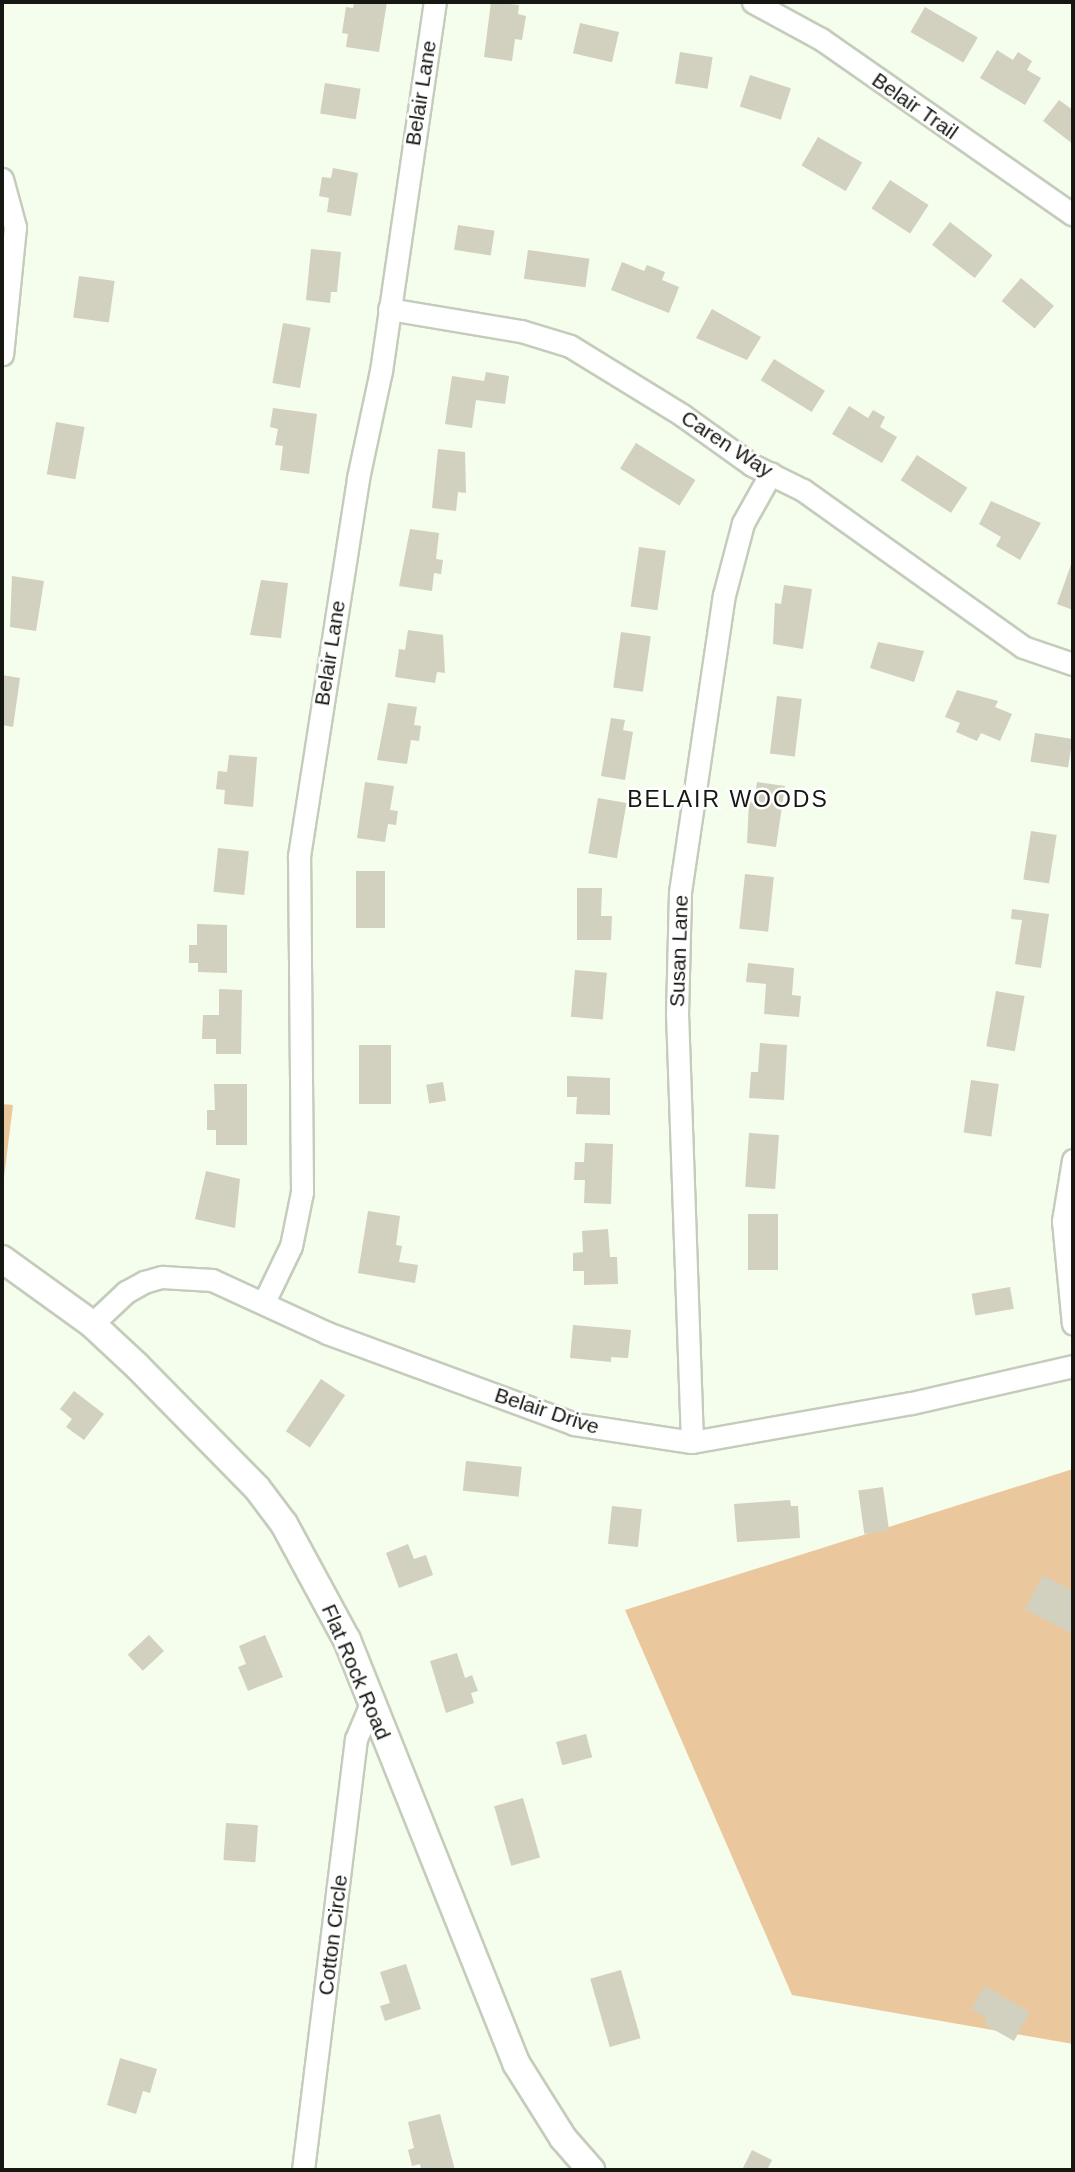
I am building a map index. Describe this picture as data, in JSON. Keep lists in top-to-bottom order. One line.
{"streets":{"street":["Belair Lane","Belair Trail","Caren Way","Susan Lane","Belair Drive","Flat Rock Road","Cotton Circle"]},"crossings":[["Belair Lane","Caren Way"],["Belair Lane","Belair Drive"],["Caren Way","Susan Lane"],["Susan Lane","Belair Drive"],["Belair Drive","Flat Rock Road"],["Flat Rock Road","Cotton Circle"]],"districts":["BELAIR WOODS"]}
